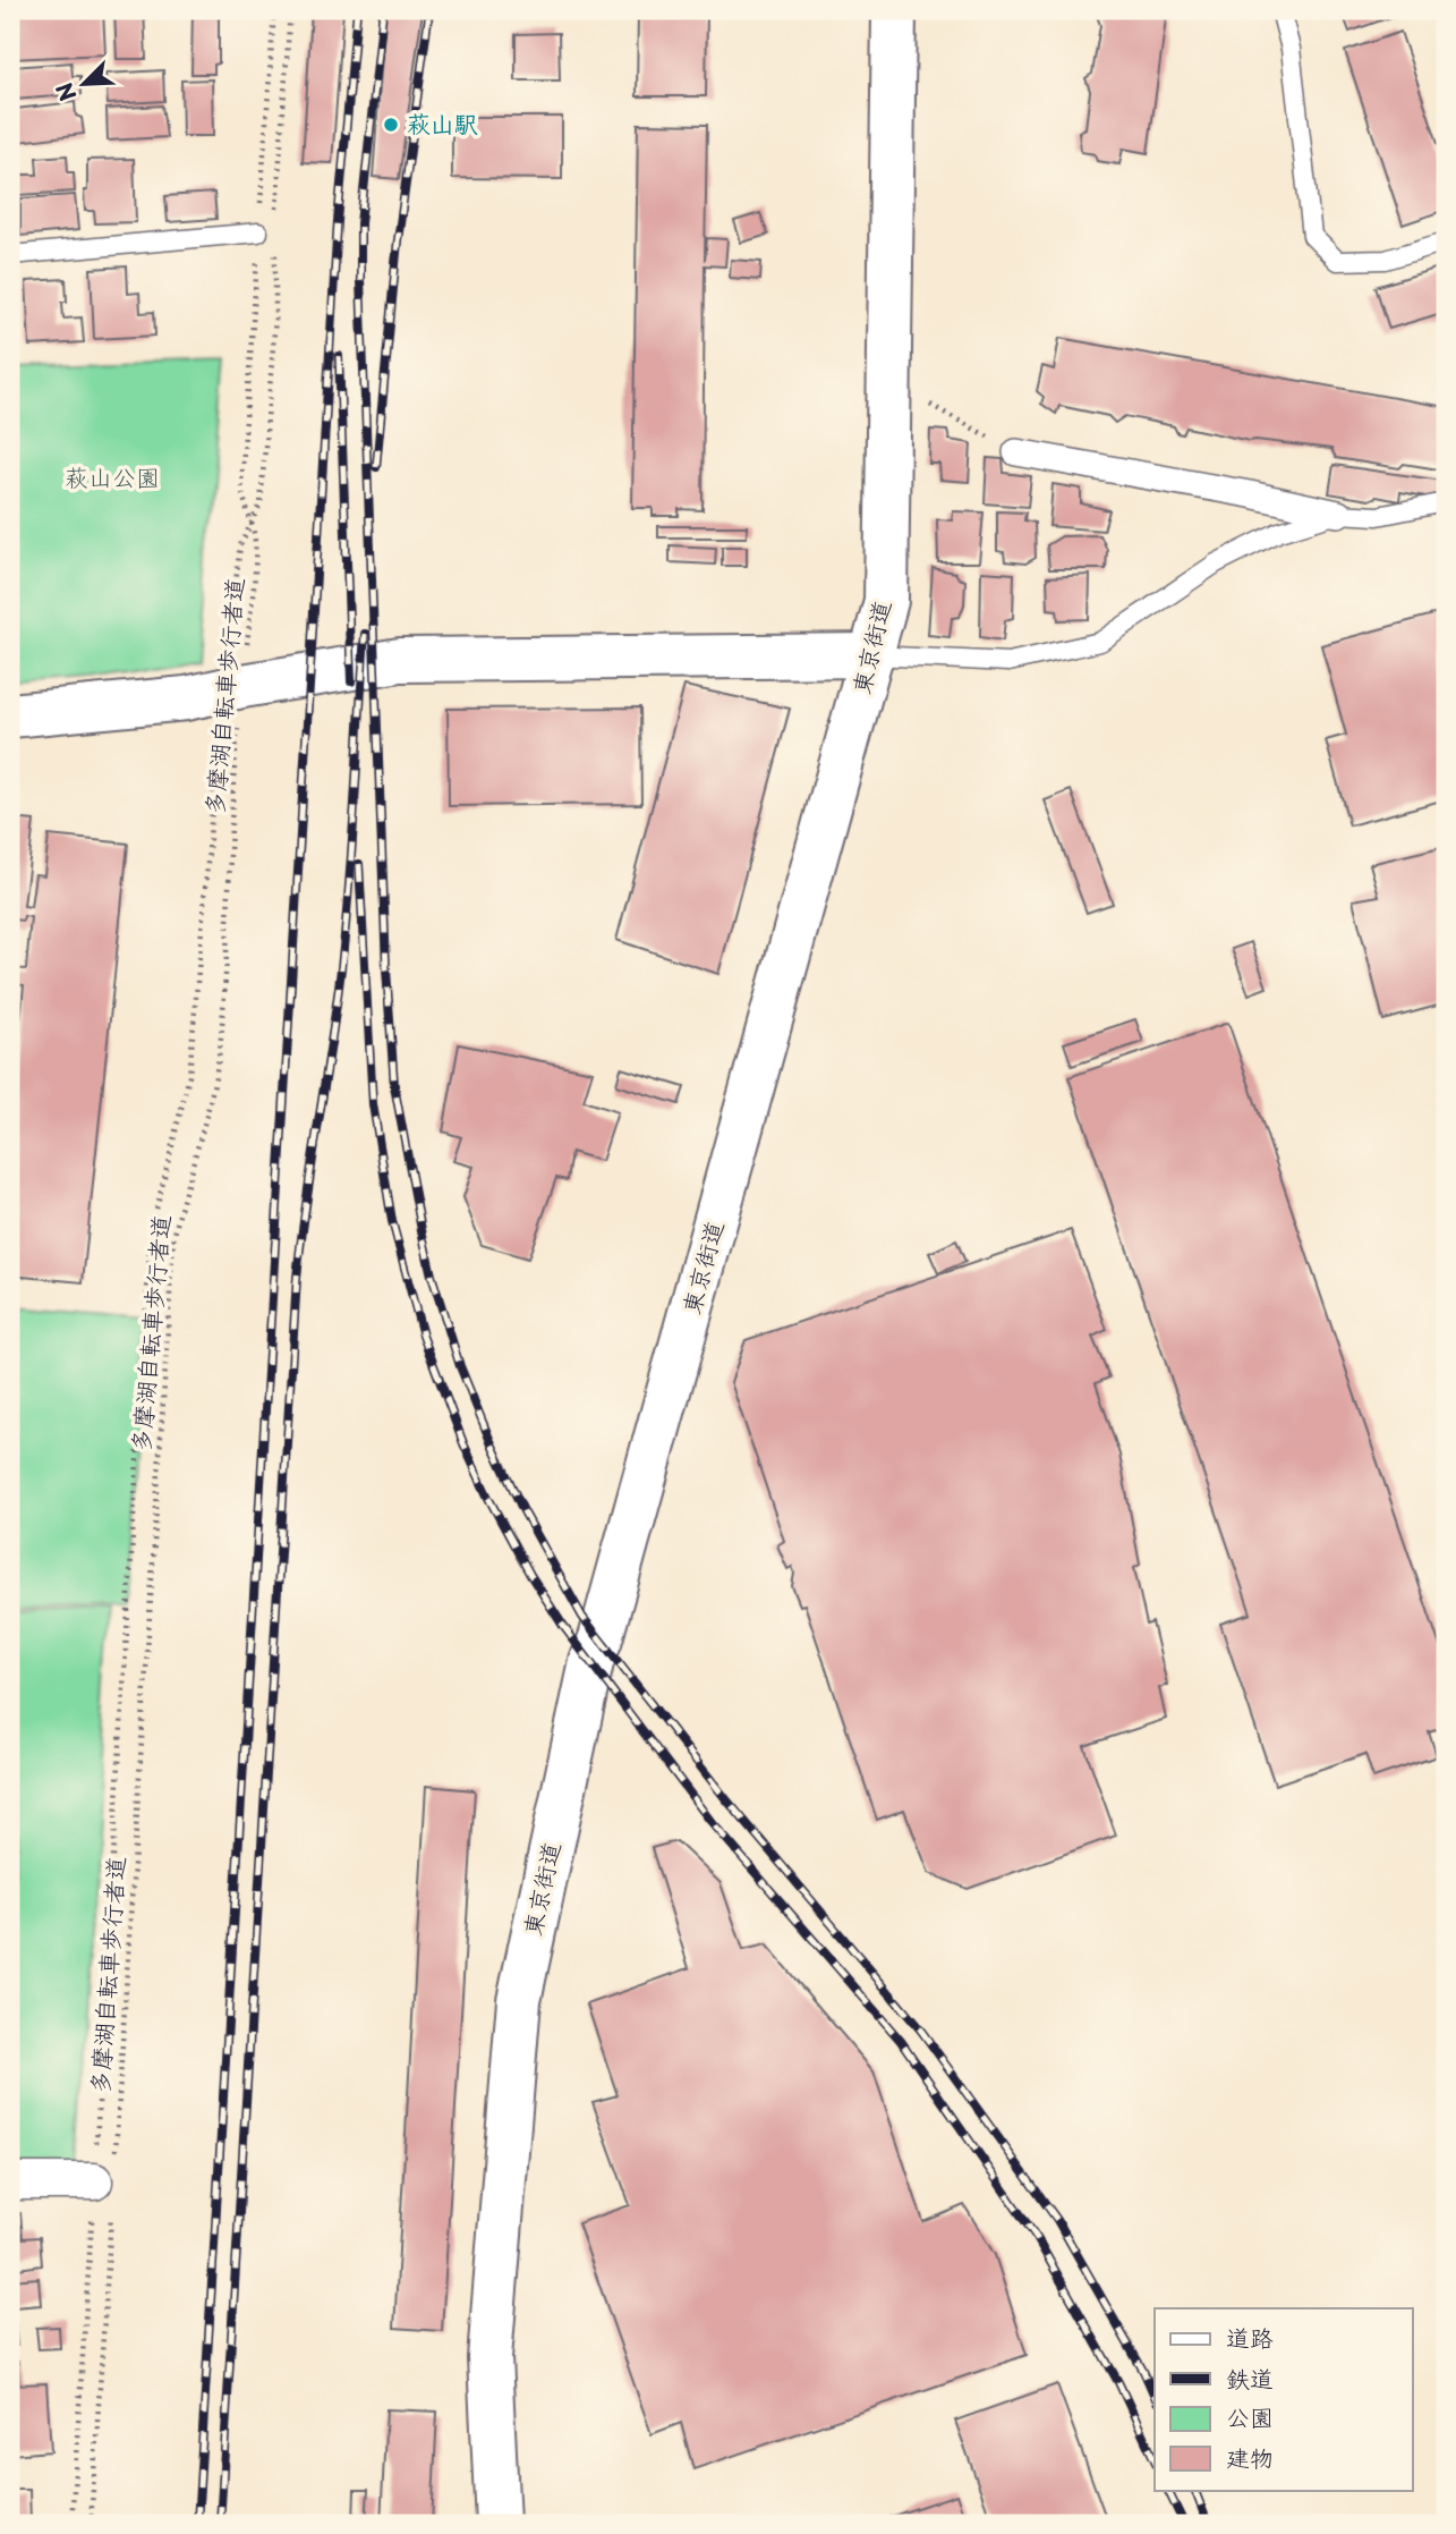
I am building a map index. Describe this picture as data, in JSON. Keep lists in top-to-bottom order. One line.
{"streets":{"street":["東京街道"],"path":["多摩湖自転車歩行者道"]},"parks":["萩山公園"],"places":["萩山駅"],"legend":["道路","鉄道","公園","建物"],"north":"bottom left"}
